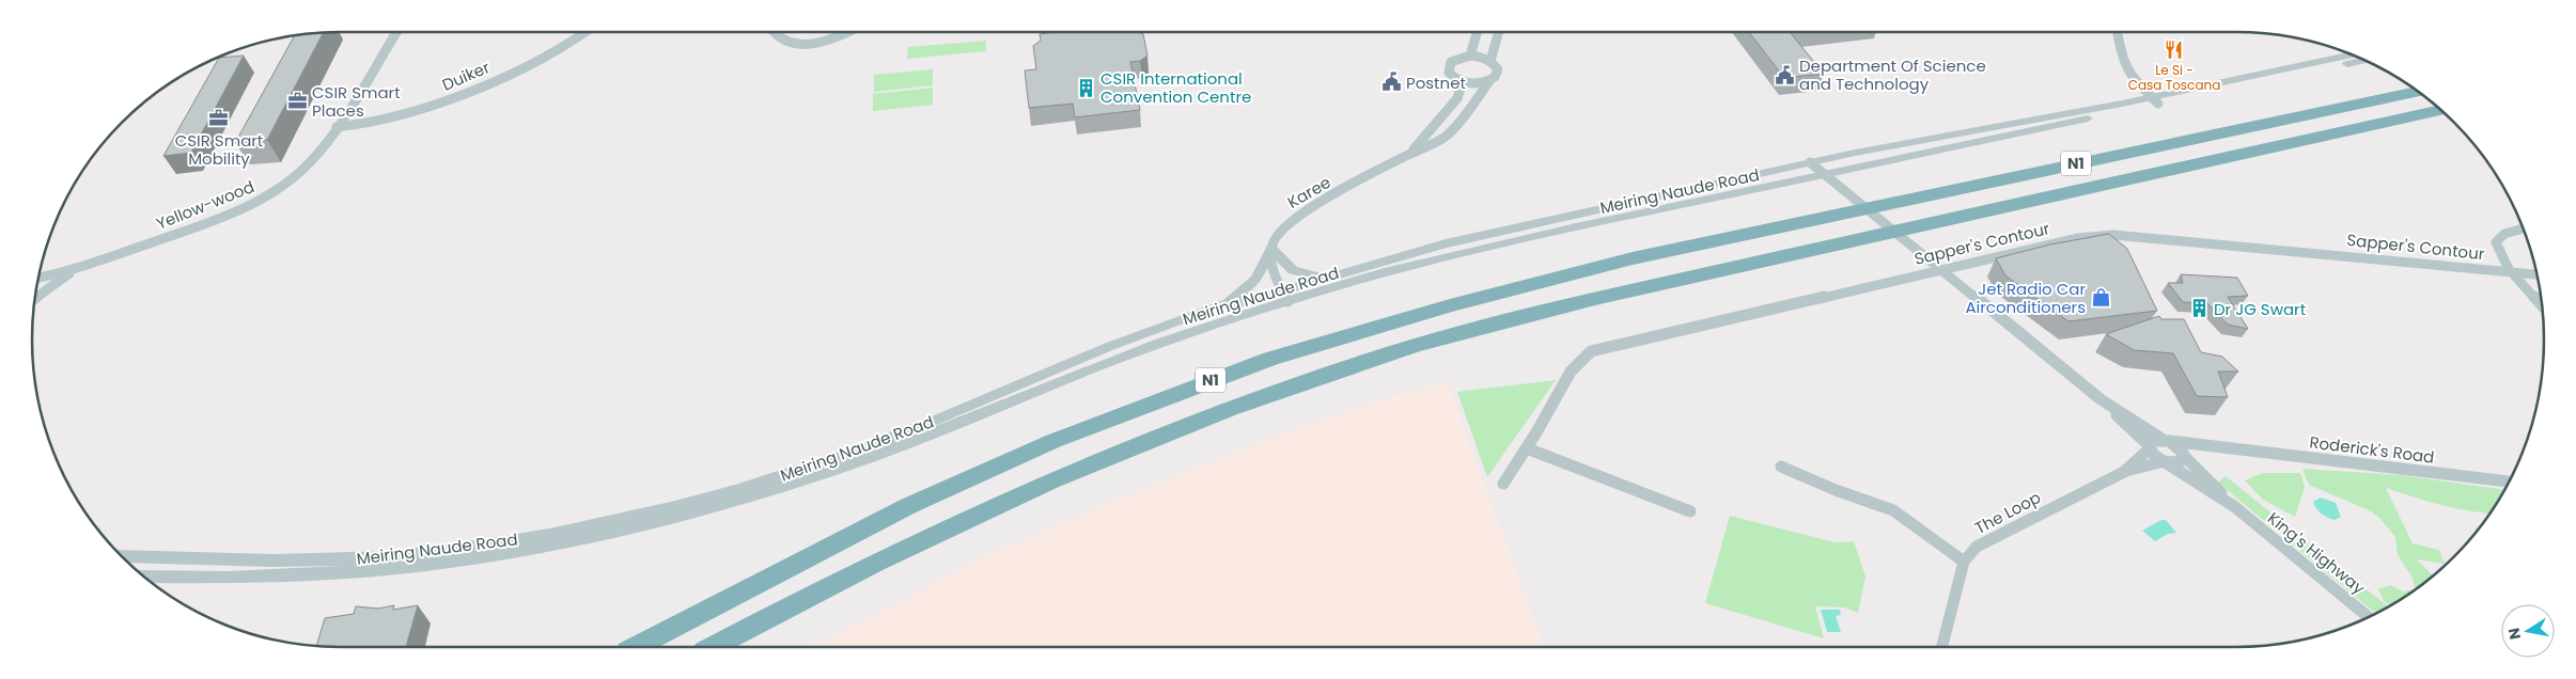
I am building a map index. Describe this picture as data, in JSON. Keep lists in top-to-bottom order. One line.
{"streets":{"highway":["N1"],"street":["Duiker","Meiring Naude Road","Karee","Yellow-wood","Sapper's Contour","Roderick's Road","The Loop","King's Highway"]},"crossings":[["Duiker","Yellow-wood"],["Roderick's Road","The Loop"],["Roderick's Road","King's Highway"],["The Loop","King's Highway"]],"places":{"restaurant":["Le Si - Casa Toscana"],"public building":["Department Of Science and Technology","Postnet"],"building":["CSIR International Convention Centre","Dr JG Swart"],"office":["CSIR Smart Places","CSIR Smart Mobility"],"shop":["Jet Radio Car Airconditioners"]},"north":"left"}
